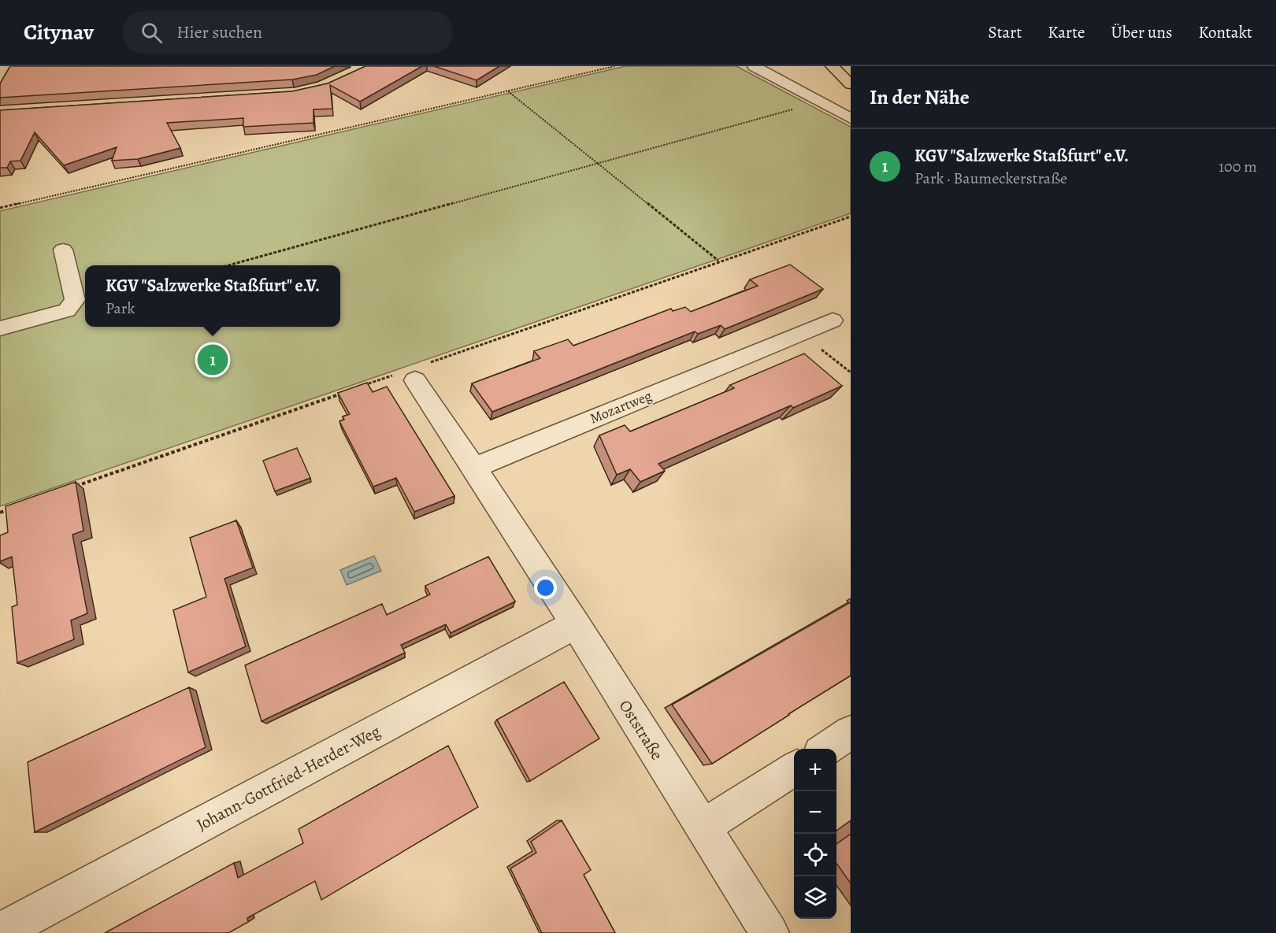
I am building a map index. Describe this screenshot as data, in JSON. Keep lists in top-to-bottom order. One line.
{"streets":{"street":["Mozartweg","Oststraße","Johann-Gottfried-Herder-Weg"]},"crossings":[["Mozartweg","Oststraße"],["Oststraße","Johann-Gottfried-Herder-Weg"]],"page":{"header":"Citynav","search":"Hier suchen","nav":["Start","Karte","Über uns","Kontakt"],"heading":"In der Nähe","list":[{"mark":"1","name":"KGV \"Salzwerke Staßfurt\" e.V.","note":"Park · Baumeckerstraße","value":"100 m"}],"popup":["KGV \"Salzwerke Staßfurt\" e.V.","Park"],"pins":"1","map_buttons":["+","−"]}}
